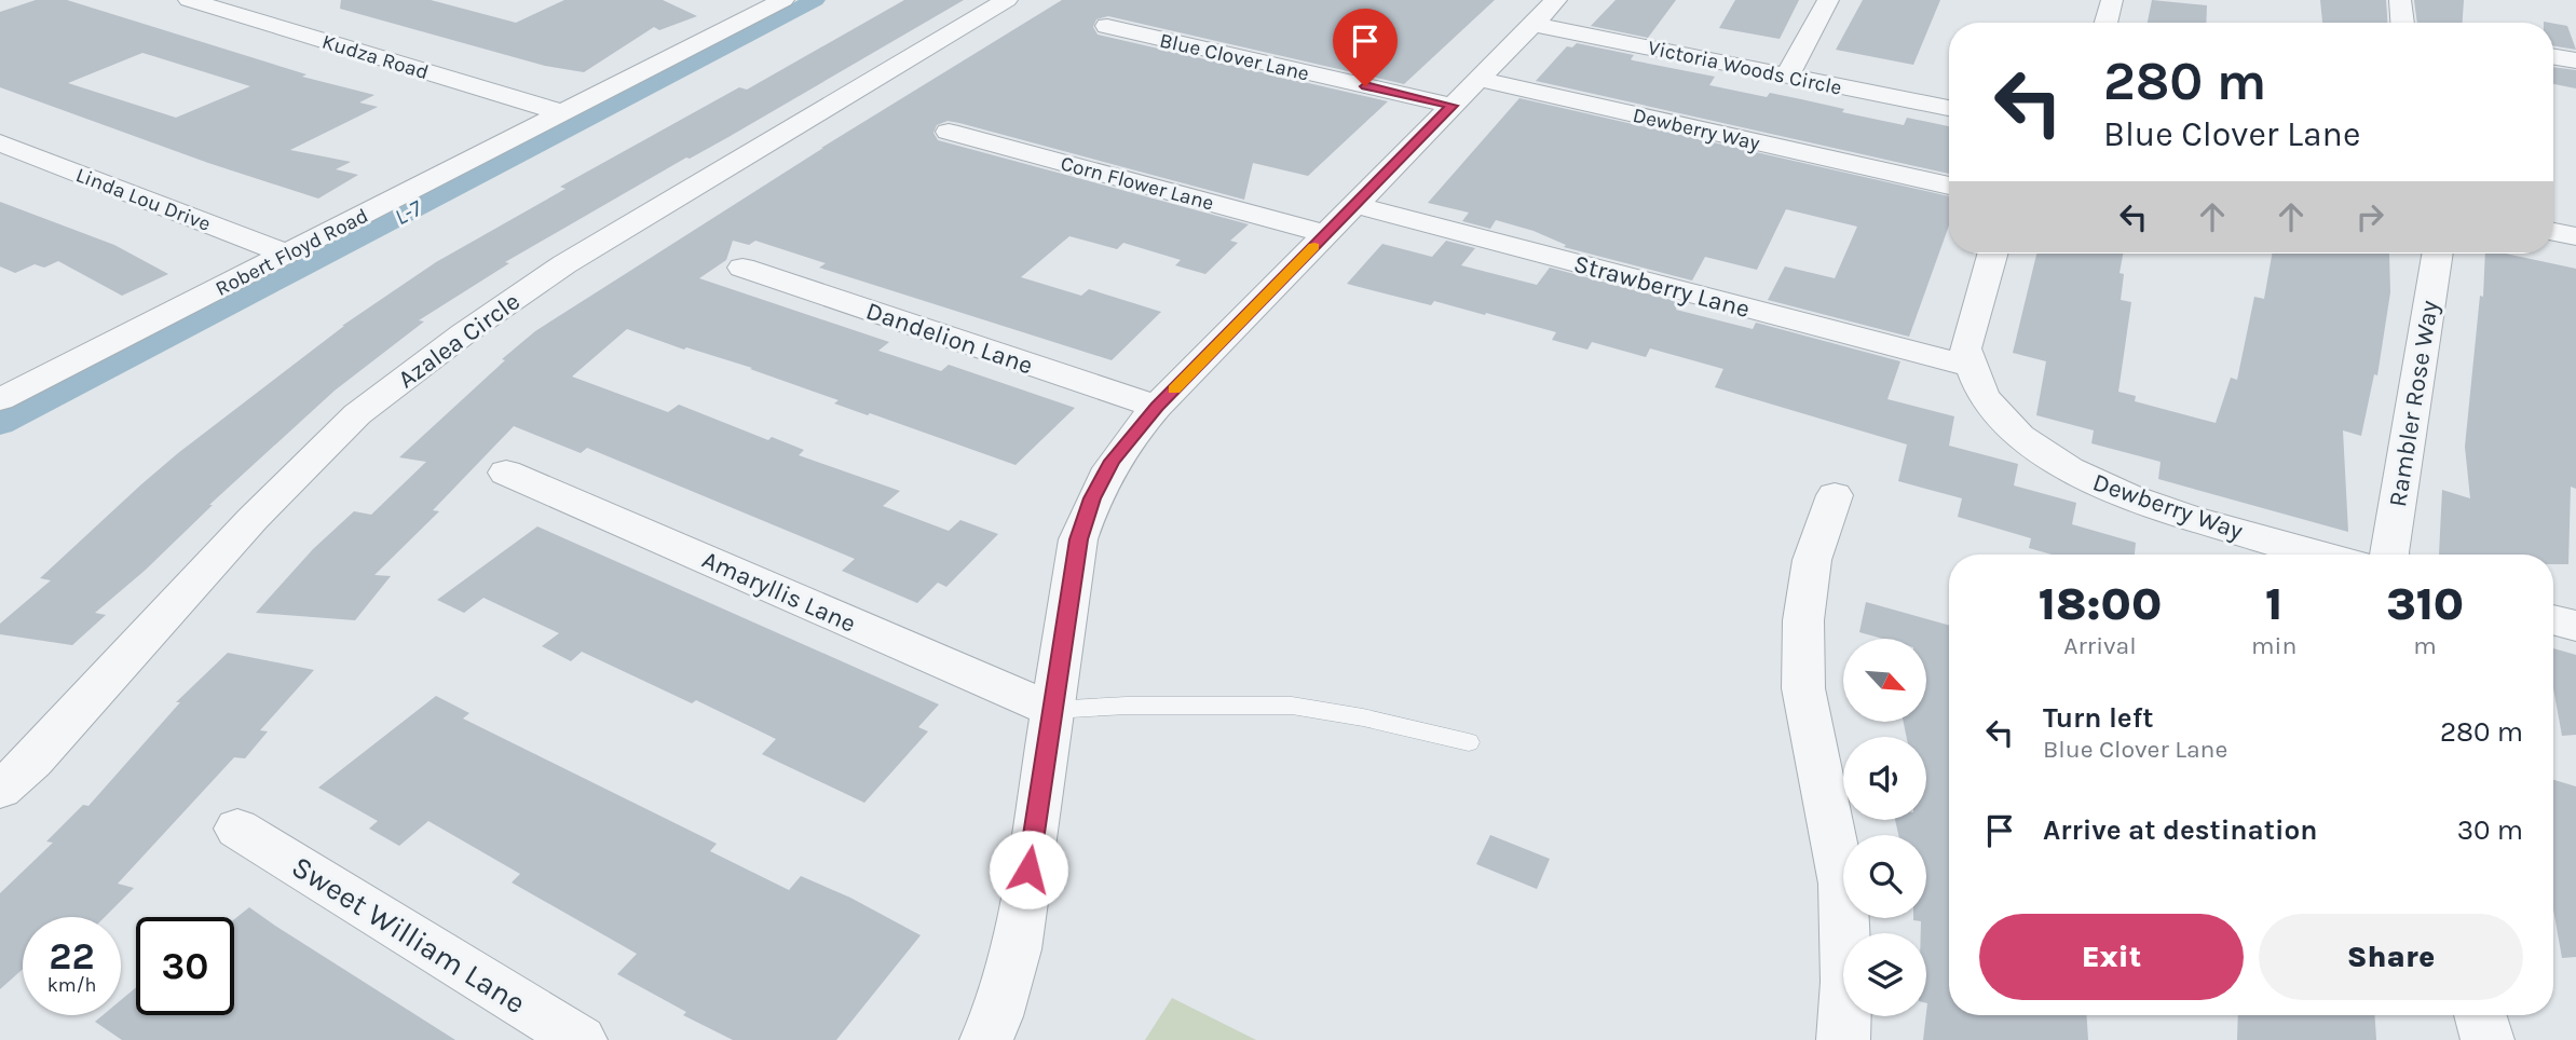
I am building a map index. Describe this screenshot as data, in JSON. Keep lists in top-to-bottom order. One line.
{"streets":{"street":["Kudza Road","Blue Clover Lane","Victoria Woods Circle","Dewberry Way","Corn Flower Lane","Linda Lou Drive","Robert Floyd Road","Strawberry Lane","Dandelion Lane","Azalea Circle","Rambler Rose Way","Amaryllis Lane","Sweet William Lane"]},"crossings":[["Kudza Road","Robert Floyd Road"],["Dewberry Way","Strawberry Lane"],["Linda Lou Drive","Robert Floyd Road"]],"water":["L-7"],"north":"bottom right","page":{"turn":["280 m","Blue Clover Lane"],"eta":["18:00","Arrival","1","min","310","m"],"list":[{"name":"Turn left","note":"Blue Clover Lane","value":"280 m"},{"name":"Arrive at destination","value":"30 m"}],"buttons":["Exit","Share"],"speed":"22 km/h","limit":"30"}}
